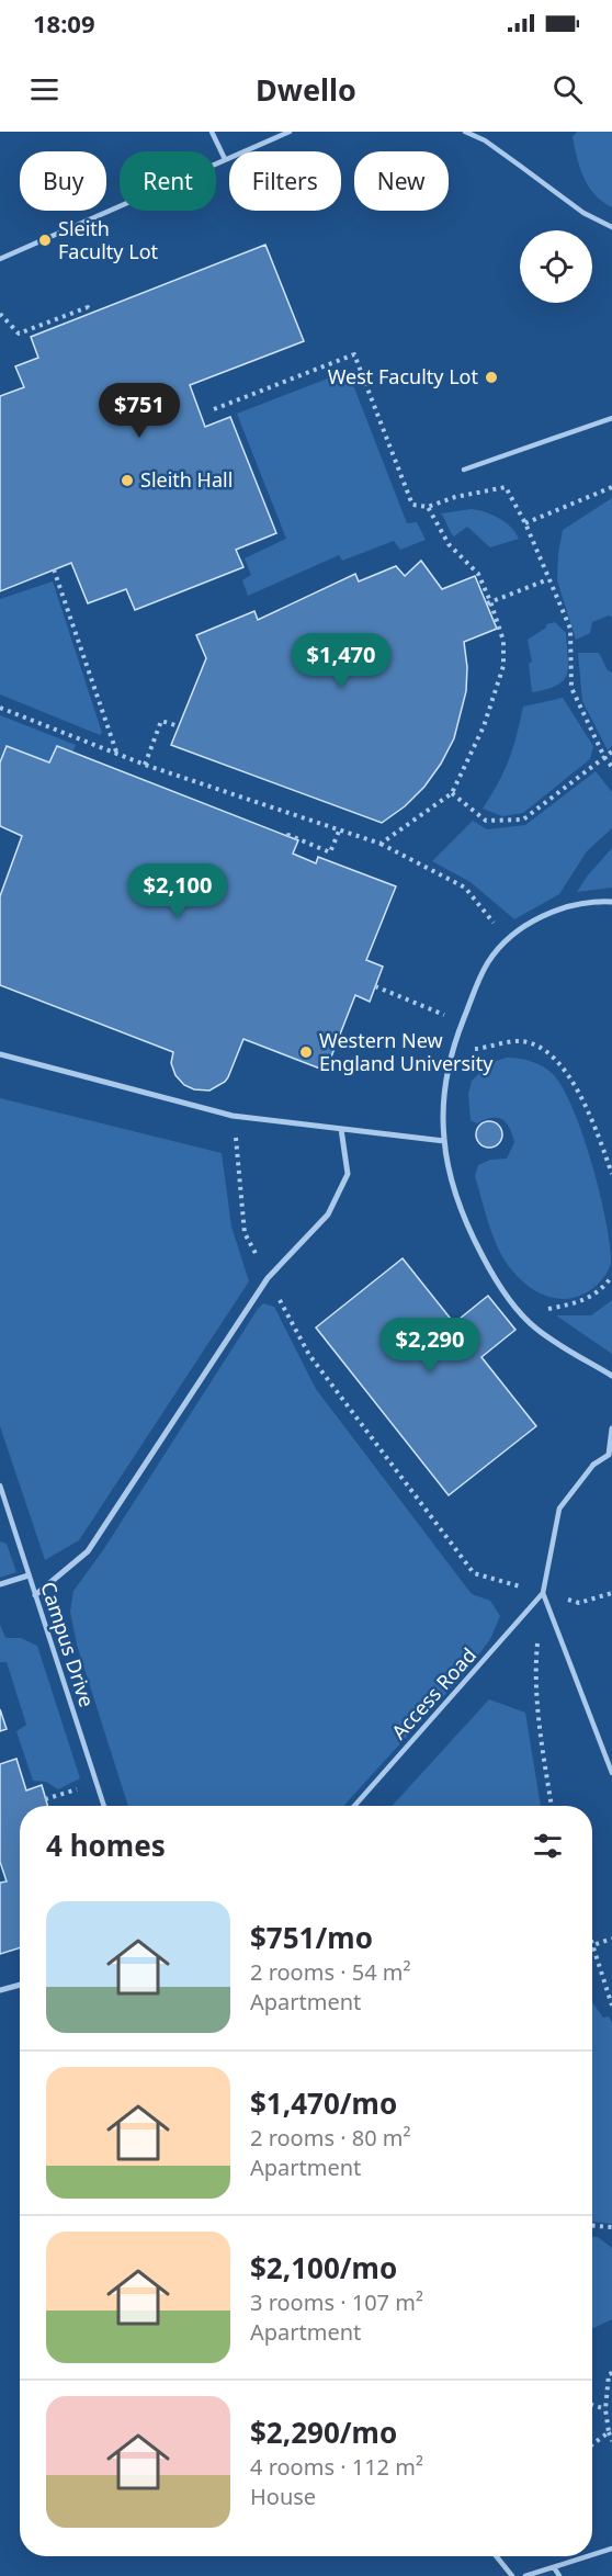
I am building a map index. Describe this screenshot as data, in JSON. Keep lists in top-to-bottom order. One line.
{"streets":{"lane":["Campus Drive","Access Road"]},"places":["Sleith Faculty Lot","West Faculty Lot","Sleith Hall","Western New England University"],"page":{"status":"18:09","header":"Dwello","chip":["Buy","Rent","Filters","New"],"price":["$751","$1,470","$2,100","$2,290"],"heading":"4 homes","list":[{"name":"$751/mo","note":"2 rooms · 54 m² · Apartment"},{"name":"$1,470/mo","note":"2 rooms · 80 m² · Apartment"},{"name":"$2,100/mo","note":"3 rooms · 107 m² · Apartment"},{"name":"$2,290/mo","note":"4 rooms · 112 m² · House"}]}}
